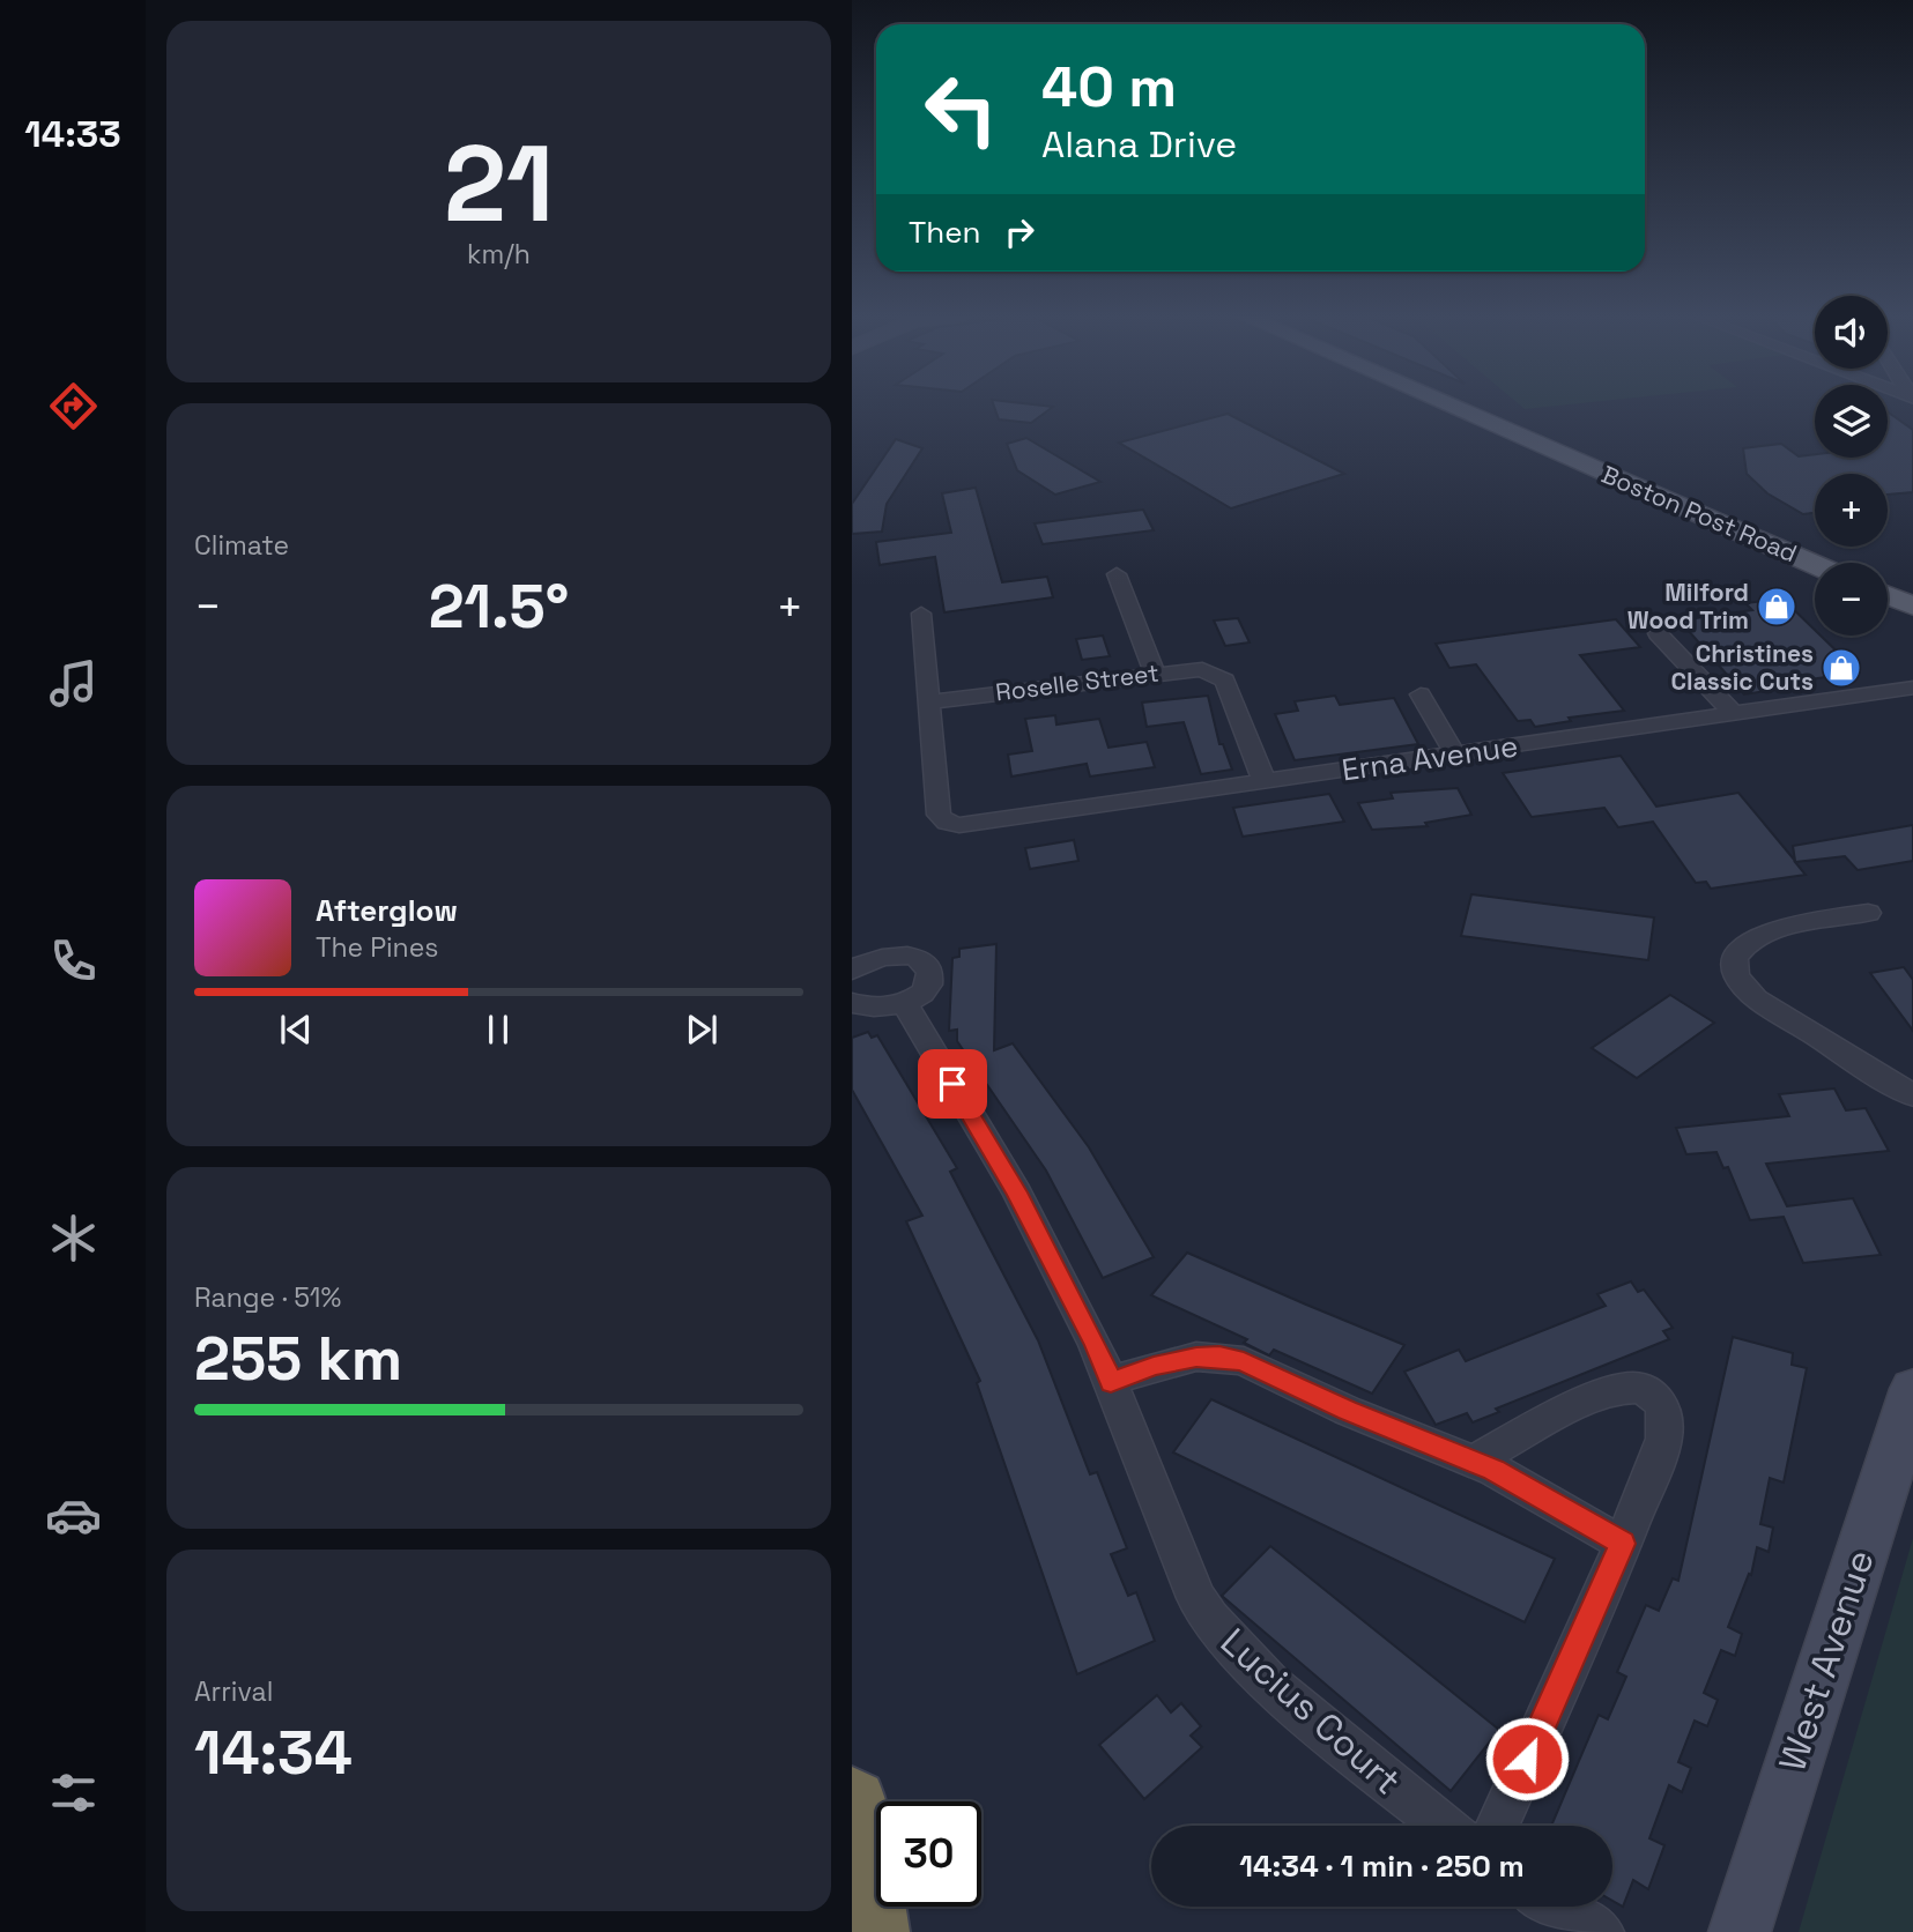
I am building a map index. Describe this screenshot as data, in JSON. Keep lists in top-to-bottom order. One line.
{"streets":{"main road":["Boston Post Road"],"street":["Roselle Street","Erna Avenue","West Avenue","Lucius Court"]},"crossings":[["Roselle Street","Erna Avenue"]],"places":{"shop":["Milford Wood Trim","Christines Classic Cuts"]},"page":{"tabs":"14:33","tile":[["21","km/h"],"Climate",["Range · 51%","255 km"],["Arrival","14:34"]],"turn":["40 m","Alana Drive"],"then":"Then","map_buttons":["+","−"],"heat":["−","21.5°","+"],"song":["Afterglow","The Pines"],"limit":"30","trip":"14:34 · 1 min · 250 m"}}
